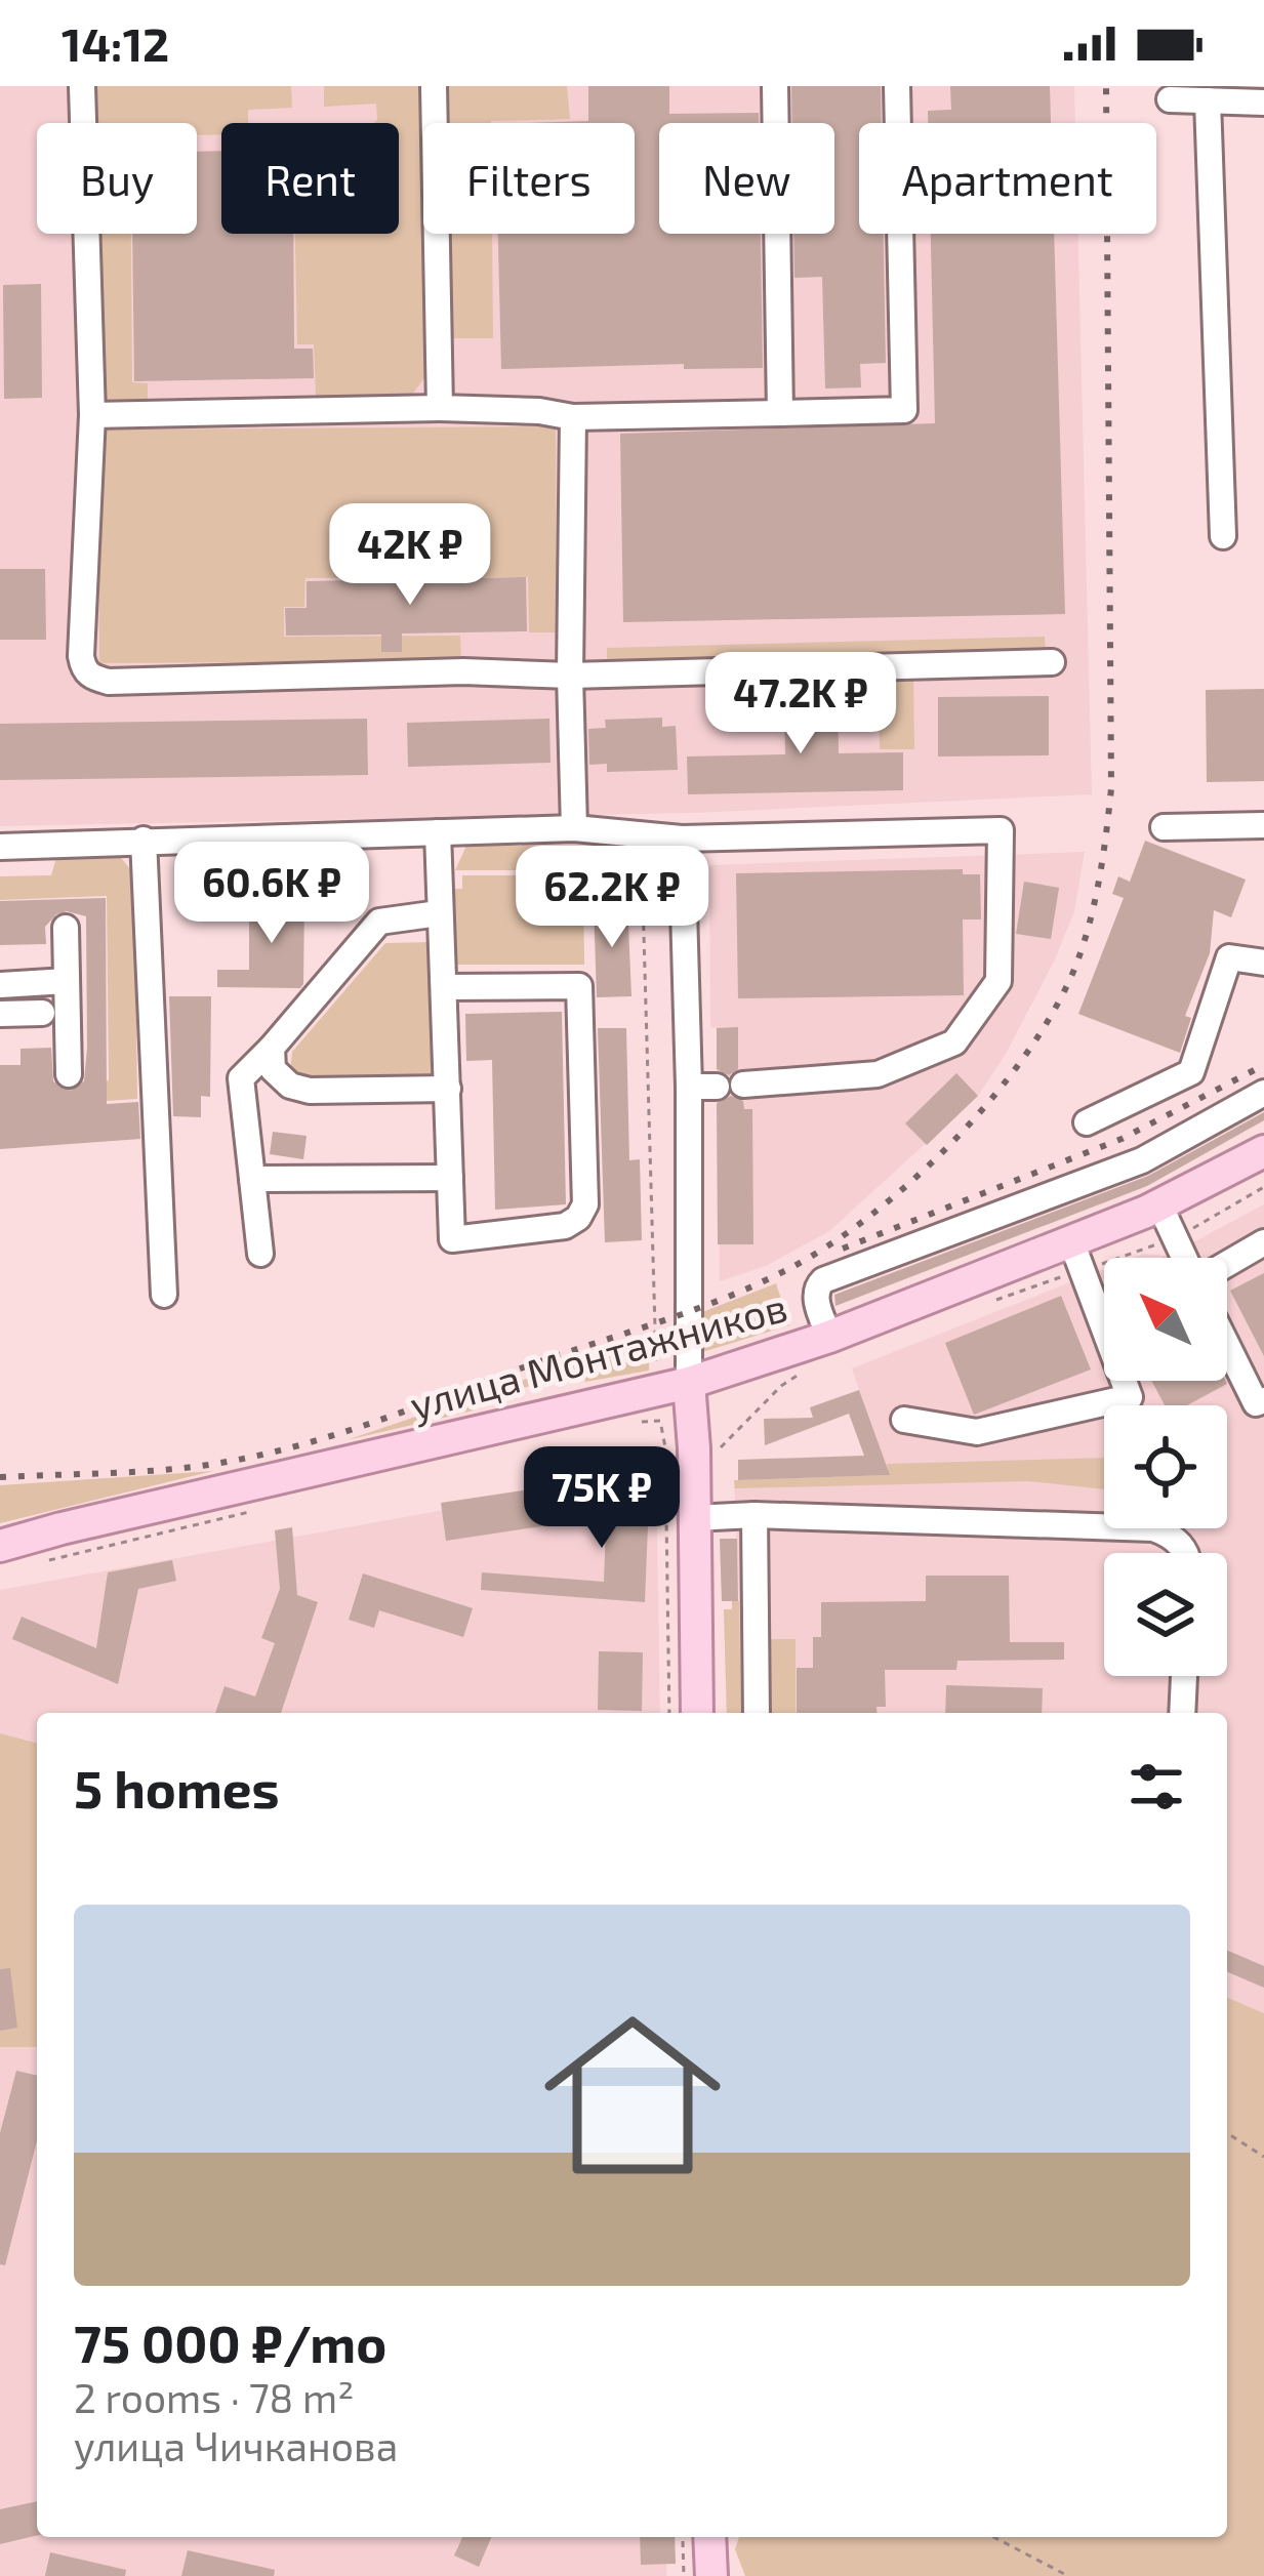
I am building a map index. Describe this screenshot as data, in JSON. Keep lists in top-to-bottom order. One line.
{"streets":{"main road":["улица Монтажников"]},"north":"top left","page":{"status":"14:12","chip":["Buy","Rent","Filters","New","Apartment"],"price":["42K ₽","47.2K ₽","60.6K ₽","62.2K ₽","75K ₽"],"heading":"5 homes","list":[{"name":"75 000 ₽/mo","note":"2 rooms · 78 m² · улица Чичканова"}]}}
